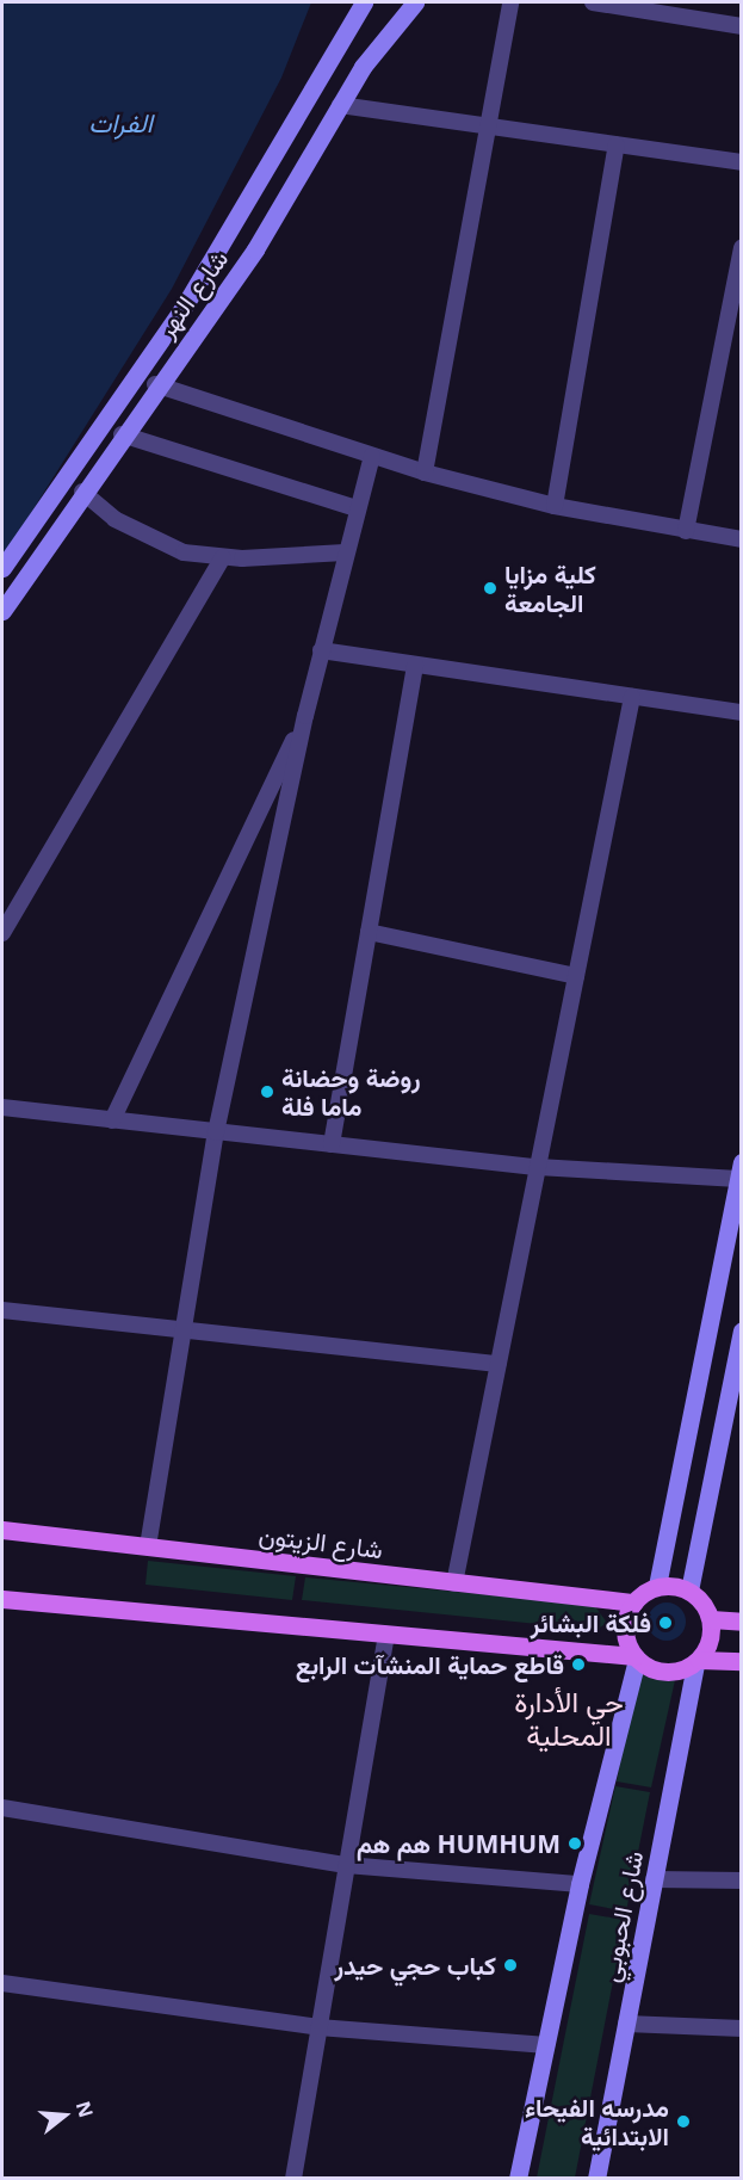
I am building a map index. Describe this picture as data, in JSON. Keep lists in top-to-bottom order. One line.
{"streets":{"main road":["شارع النهر","شارع الزيتون","شارع الحبوبي"]},"crossings":[["شارع الزيتون","شارع الحبوبي"]],"districts":["حي الأدارة المحلية"],"water":["الفرات"],"places":["كلية مزايا الجامعة","روضة وحضانة ماما فلة","فلكة البشائر","قاطع حماية المنشآت الرابع","هم هم HUMHUM","كباب حجي حيدر","مدرسه الفيحاء الابتدائية"],"north":"right"}
